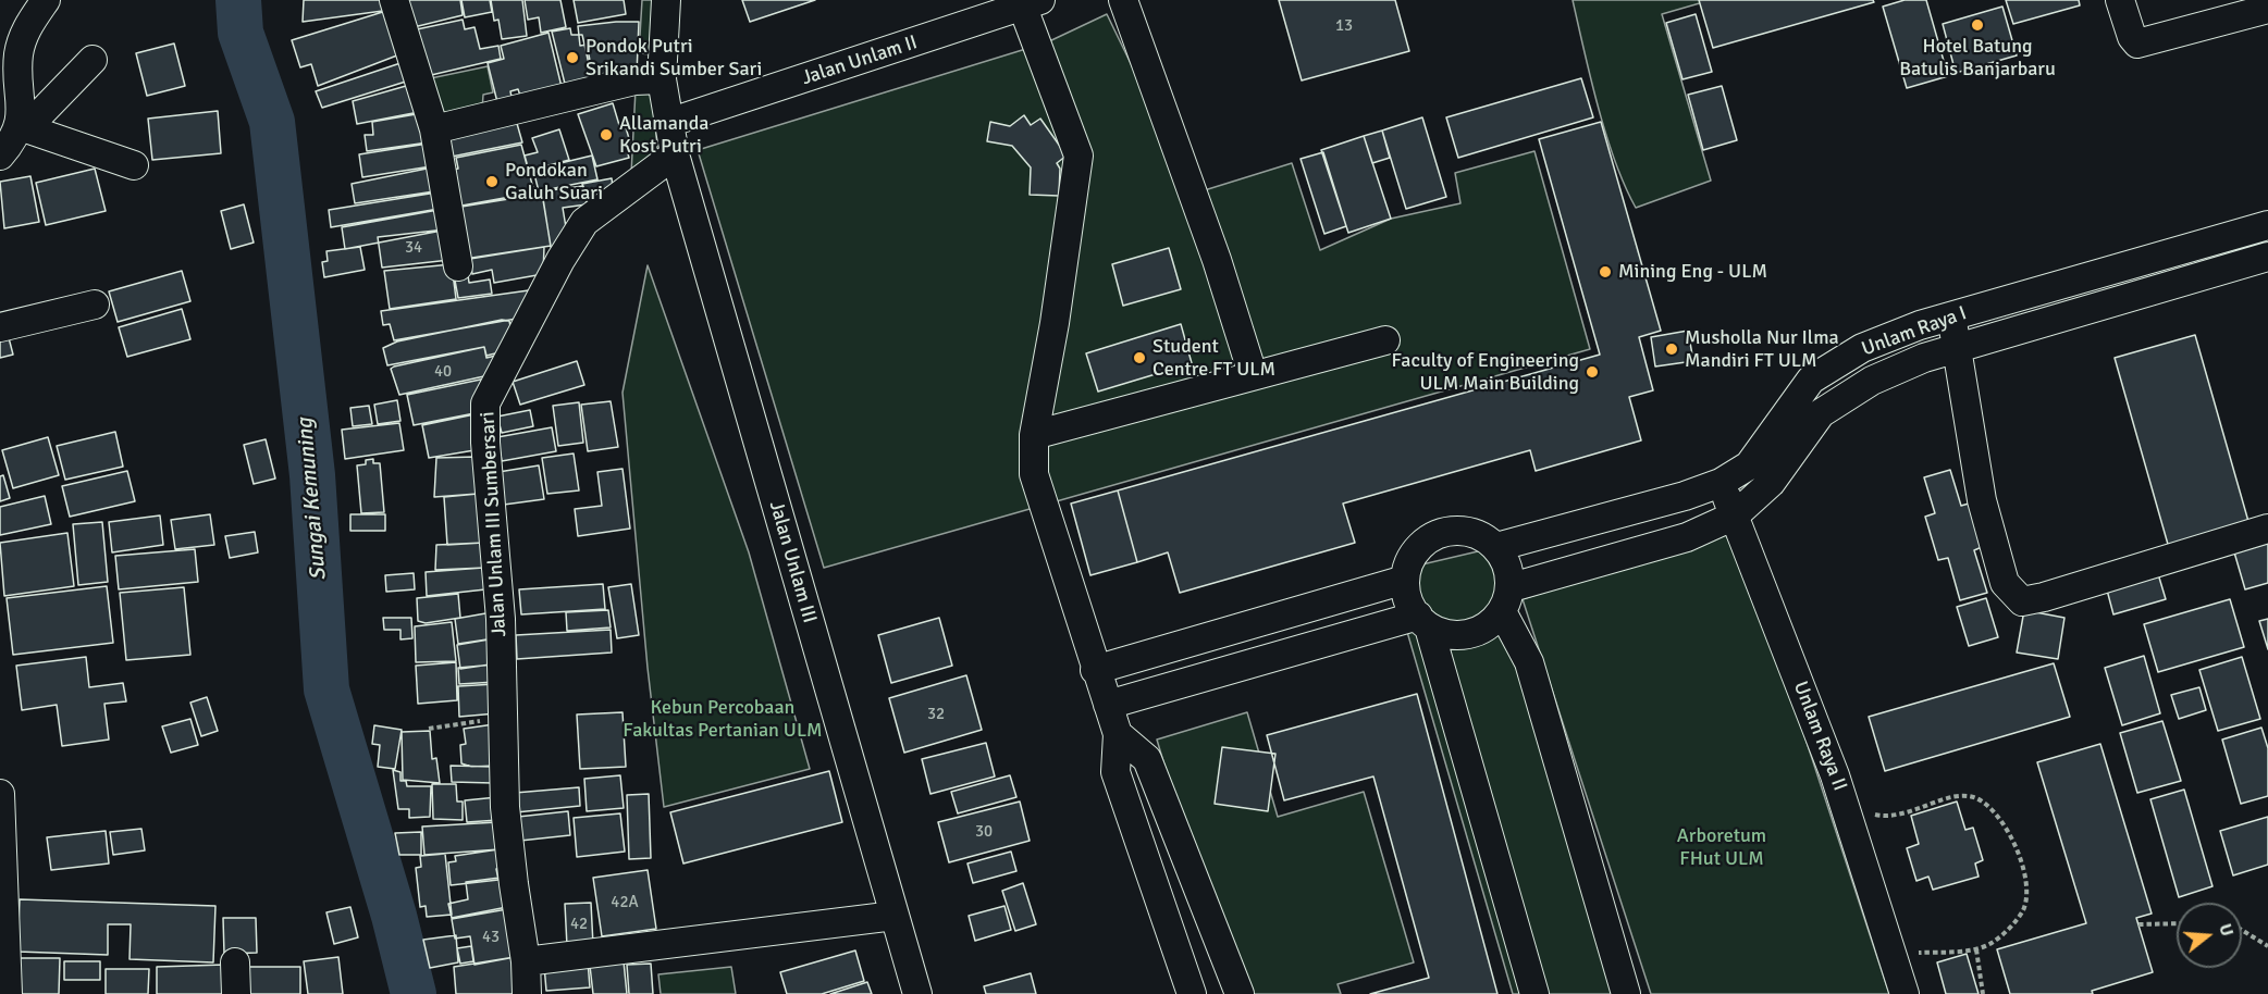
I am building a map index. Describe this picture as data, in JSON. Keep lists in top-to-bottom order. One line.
{"streets":{"street":["Jalan Unlam II","Unlam Raya I","Jalan Unlam III Sumbersari","Jalan Unlam III","Unlam Raya II"]},"crossings":[["Jalan Unlam II","Jalan Unlam III Sumbersari"],["Jalan Unlam II","Jalan Unlam III"],["Unlam Raya I","Unlam Raya II"],["Jalan Unlam III Sumbersari","Jalan Unlam III"]],"water":["Sungai Kemuning"],"parks":["Kebun Percobaan Fakultas Pertanian ULM","Arboretum FHut ULM"],"places":["Hotel Batung Batulis Banjarbaru","Pondok Putri Srikandi Sumber Sari","Allamanda Kost Putri","Pondokan Galuh Suari","Mining Eng - ULM","Musholla Nur Ilma Mandiri FT ULM","Student Centre FT ULM","Faculty of Engineering ULM Main Building"],"house_numbers":["13","34","40","32","30","42A","42","43"],"north":"right"}
